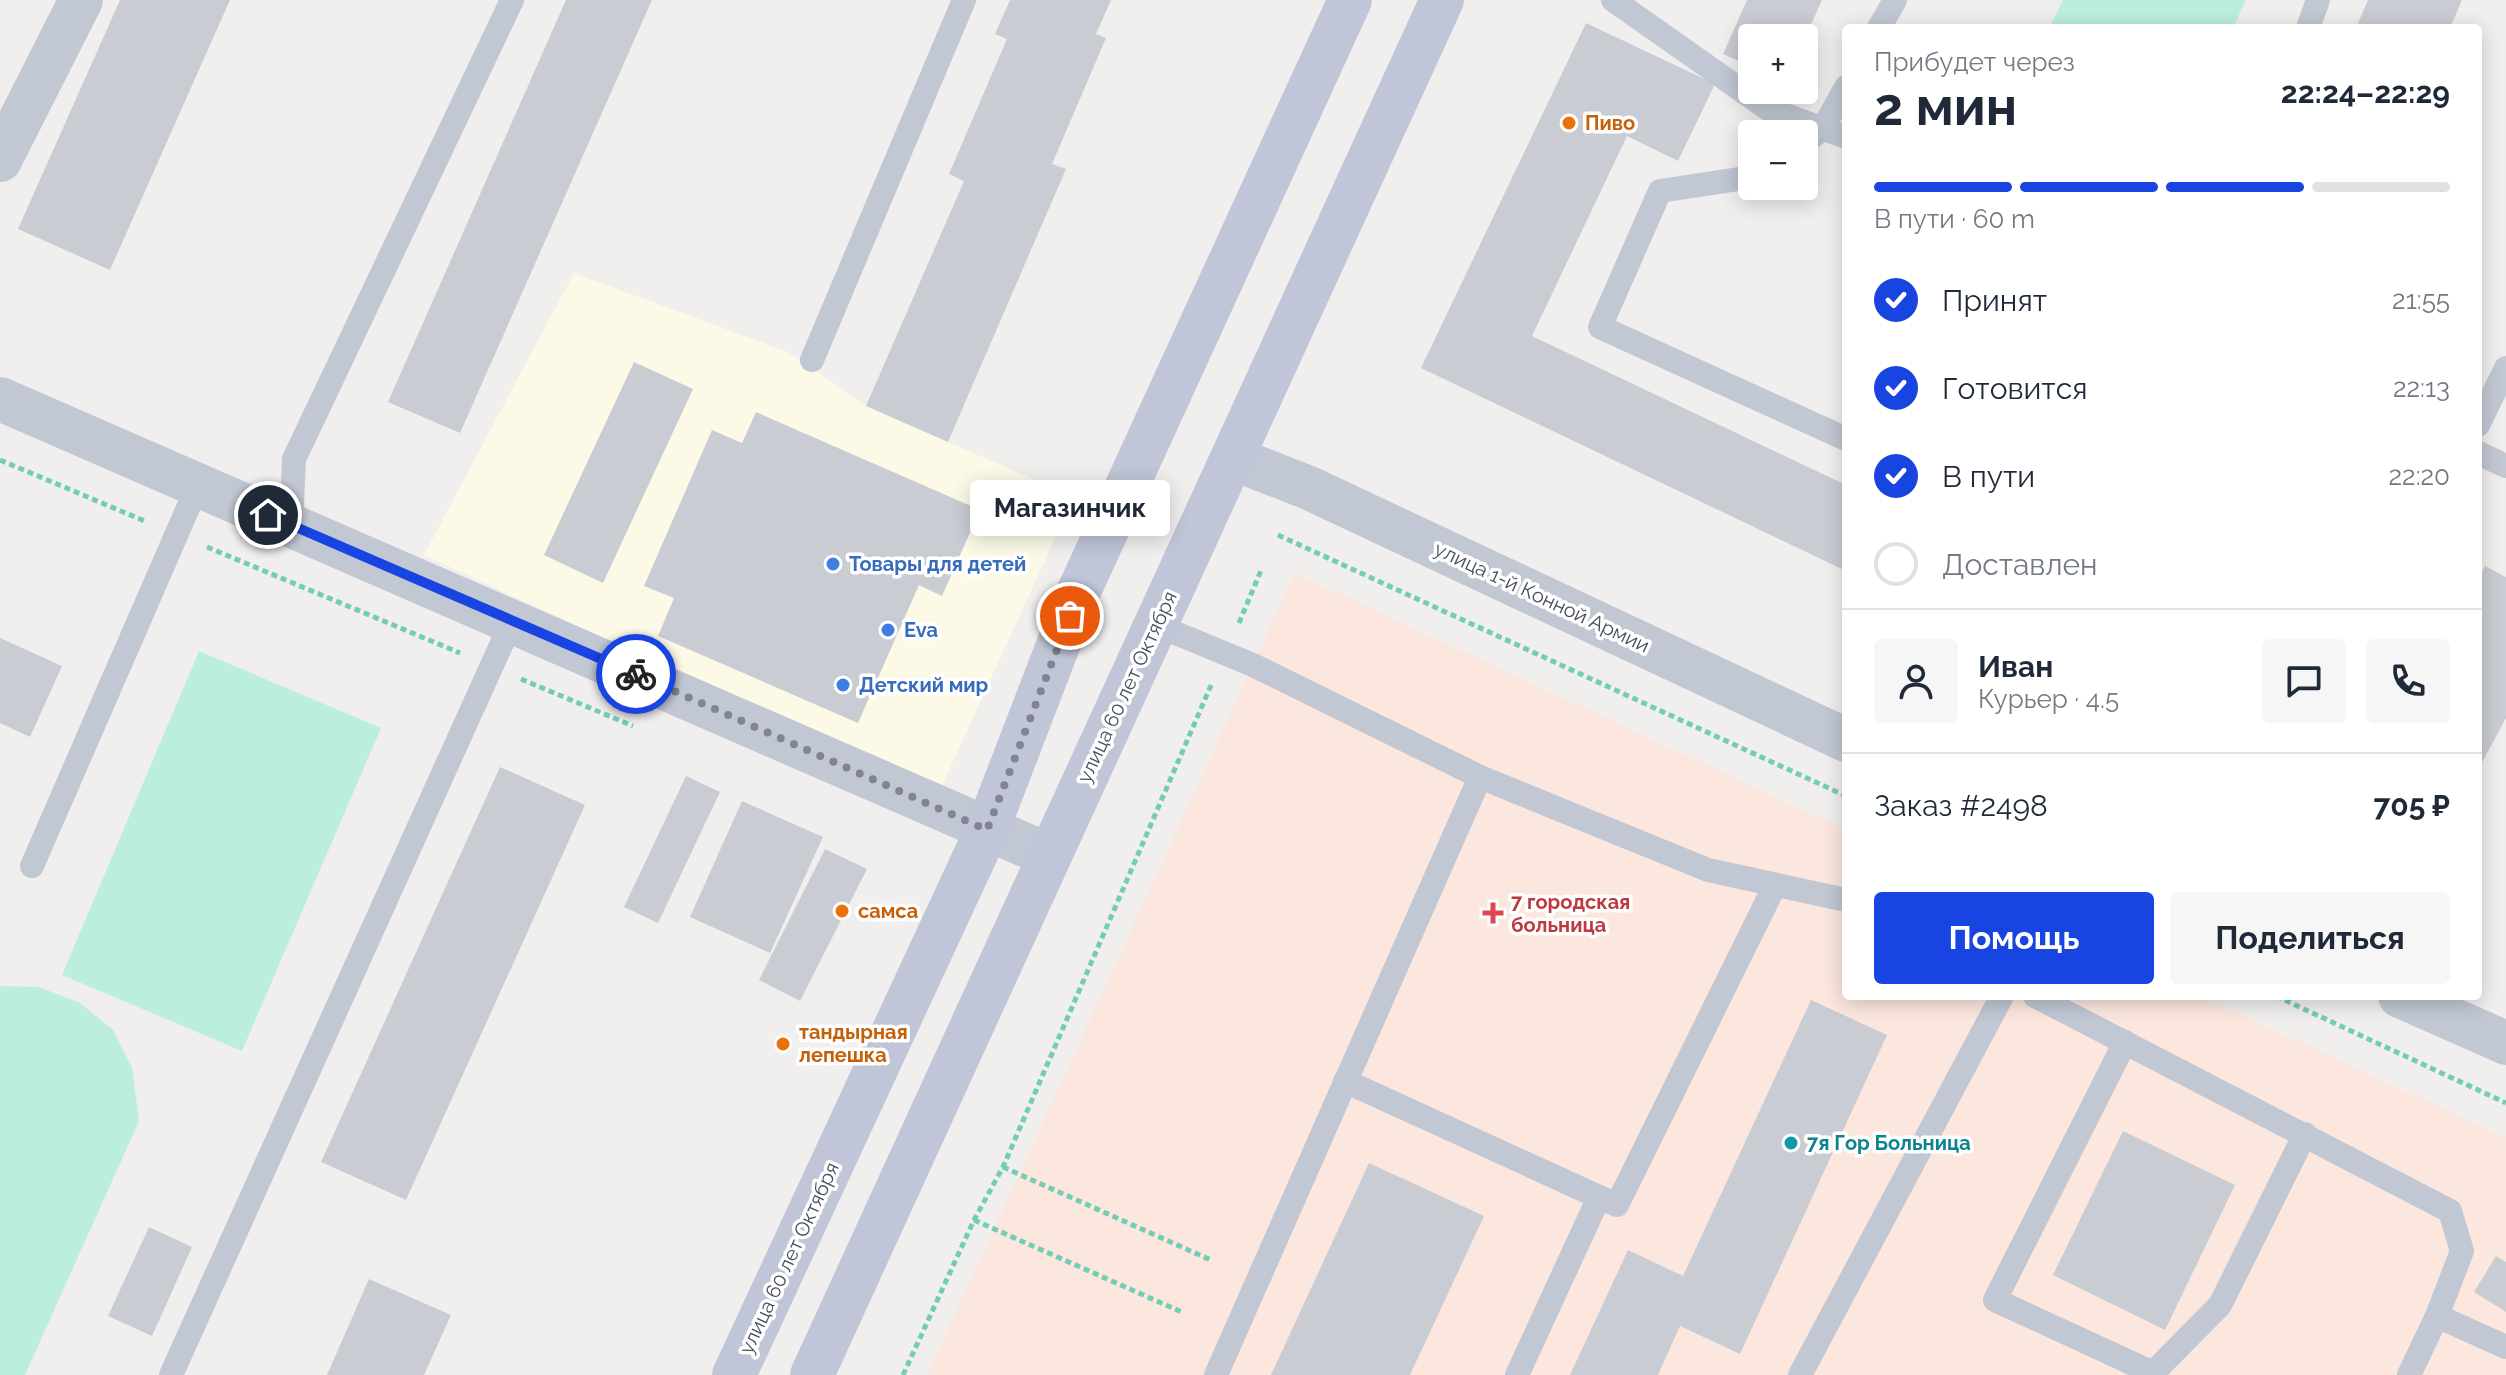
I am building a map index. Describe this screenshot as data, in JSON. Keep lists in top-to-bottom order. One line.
{"streets":{"main road":["улица 60 лет Октября"],"street":["улица 1-й Конной Армии"]},"crossings":[["улица 1-й Конной Армии","улица 60 лет Октября"]],"places":{"other":["Пиво","Товары для детей","Магазинчик","Eva","Детский мир","самса","тандырная лепешка","7я Гор Больница"],"health":["7 городская больница"]},"page":{"map_buttons":["+","−"],"heading":["2 мин","Прибудет через","22:24–22:29"],"panel":["Иван","Курьер · 4.5","Заказ #2498","705 ₽"],"bar":"В пути · 60 m","list":[["Принят","21:55"],["Готовится","22:13"],["В пути","22:20"],"Доставлен"],"bubble":"Магазинчик","buttons":["Помощь","Поделиться"]}}
